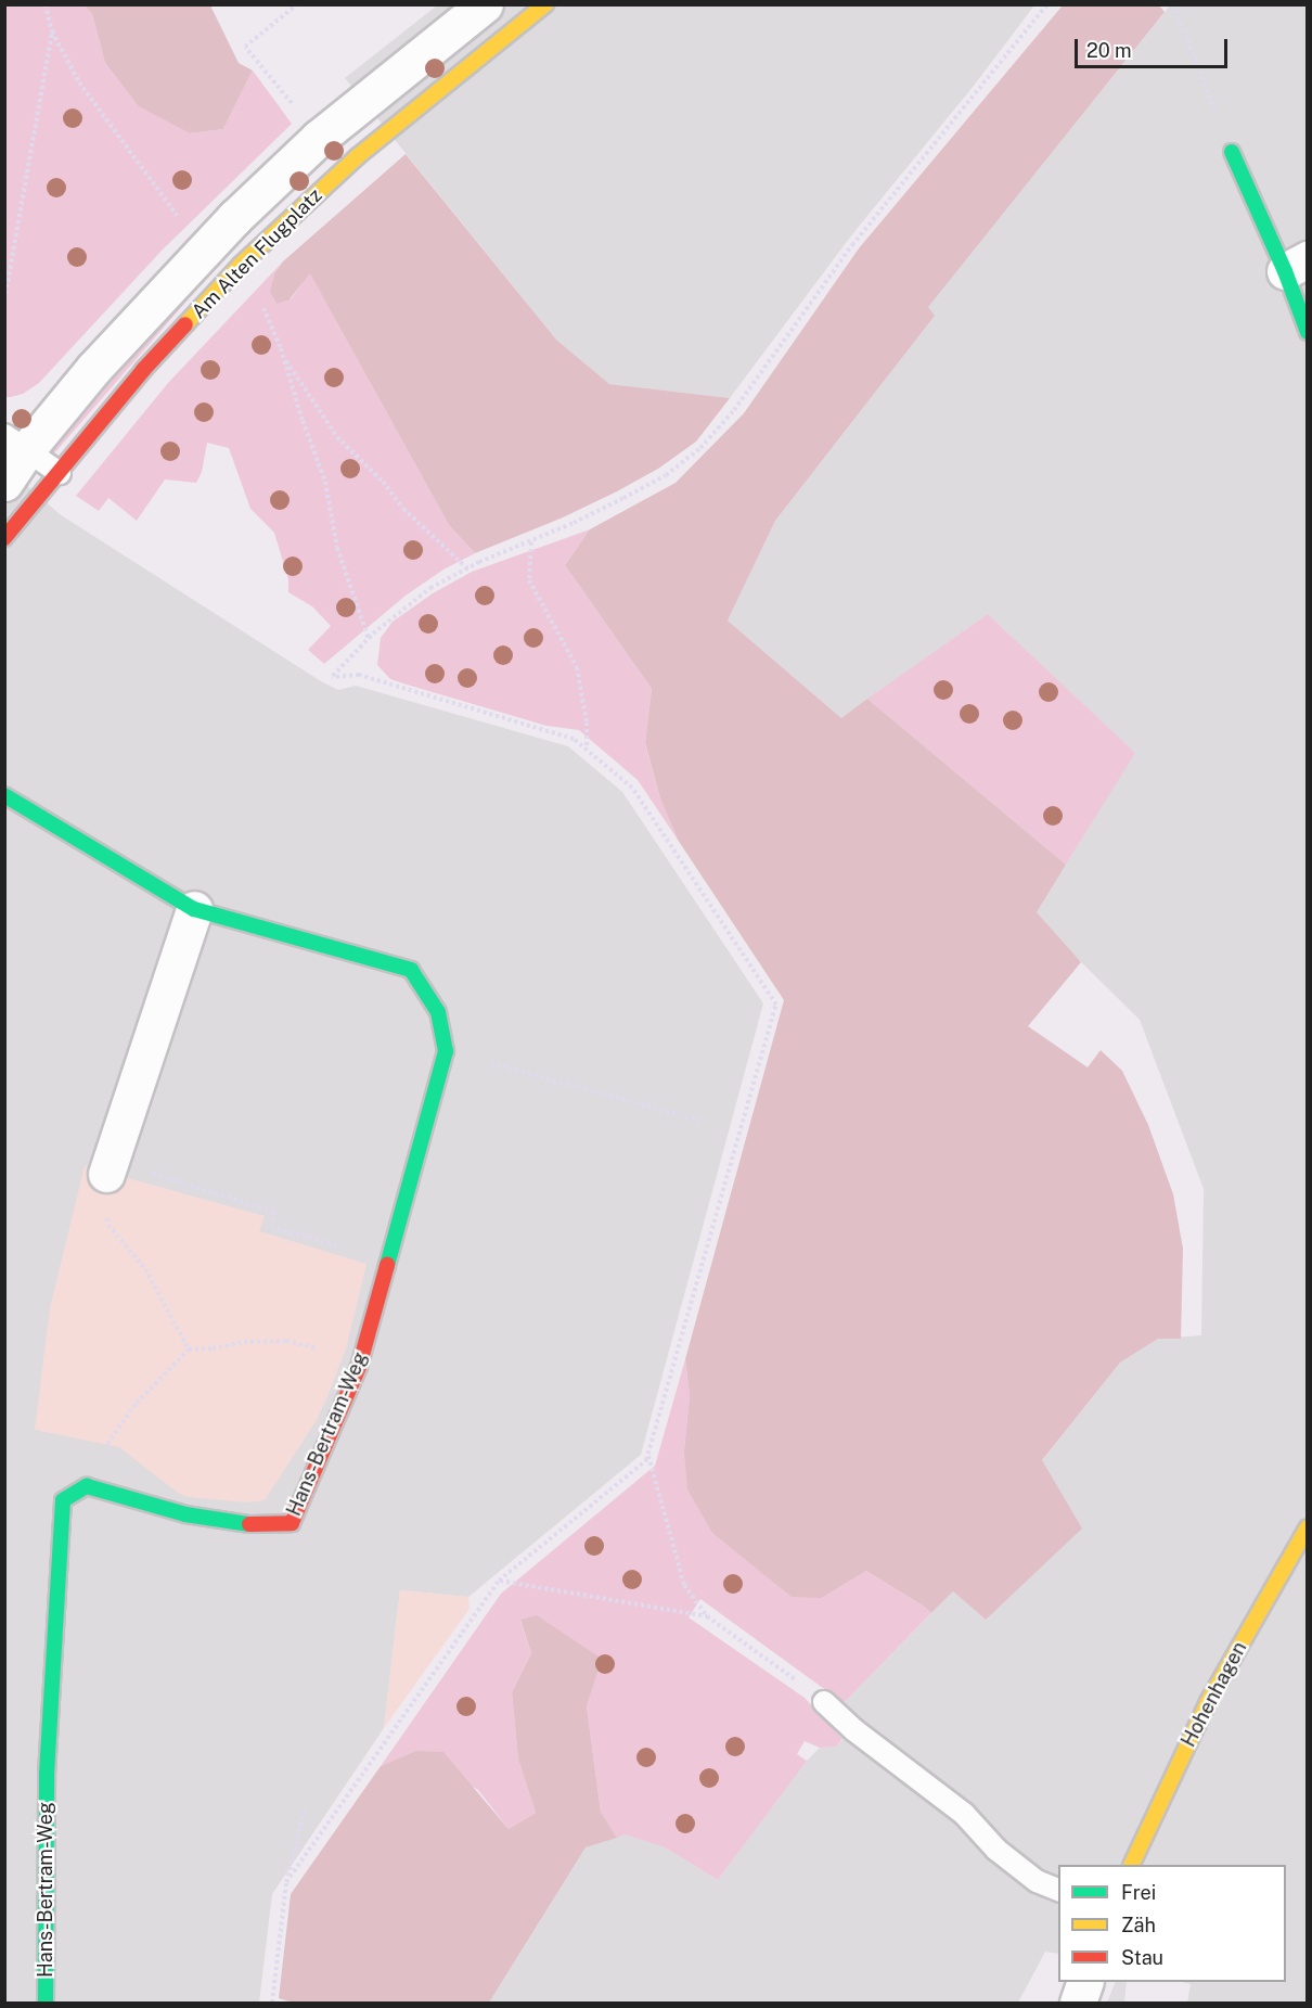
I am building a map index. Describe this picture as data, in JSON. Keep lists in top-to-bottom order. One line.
{"streets":{"street":["Am Alten Flugplatz","Hans-Bertram-Weg","Hohenhagen"]},"legend":["Frei","Zäh","Stau"],"scale_bar":"20 m"}
